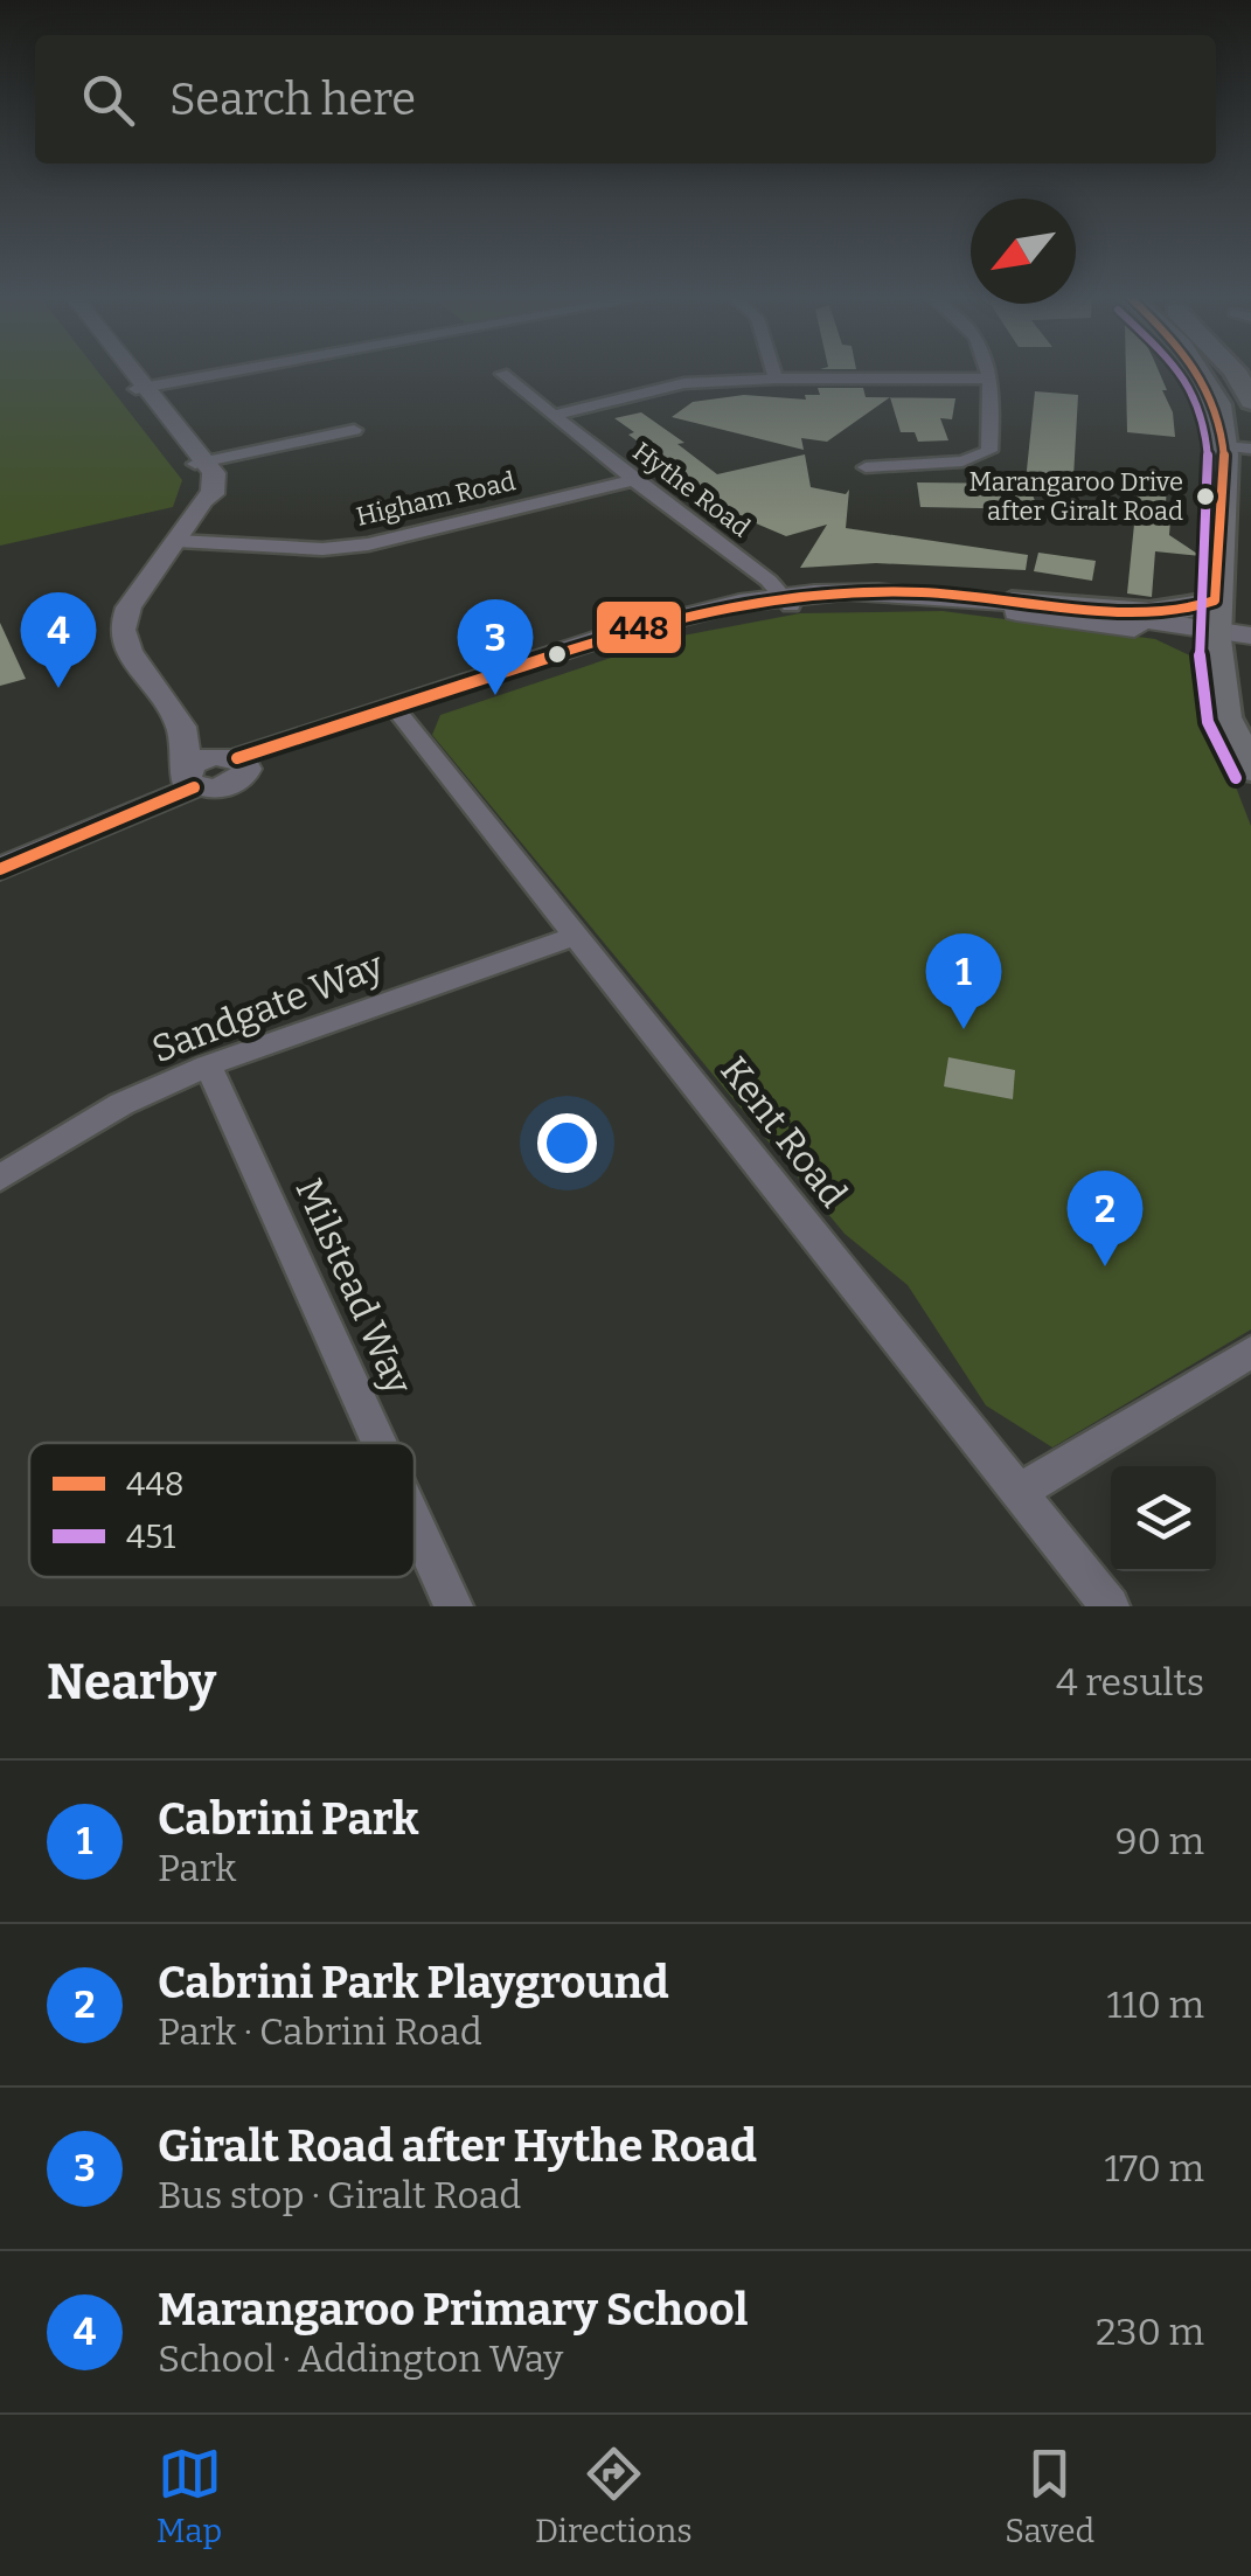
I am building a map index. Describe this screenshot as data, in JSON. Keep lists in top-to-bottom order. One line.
{"streets":{"street":["Hythe Road","Higham Road","Sandgate Way","Kent Road","Milstead Way"]},"crossings":[["Hythe Road","Higham Road"],["Sandgate Way","Kent Road"],["Sandgate Way","Milstead Way"]],"places":["Marangaroo Drive after Giralt Road"],"lines":["transit line 448","transit line 451"],"legend":["448","451"],"north":"bottom left","page":{"search":"Search here","pins":["4","3","1","2"],"heading":["Nearby","4 results"],"list":[{"mark":"1","name":"Cabrini Park","note":"Park","value":"90 m"},{"mark":"2","name":"Cabrini Park Playground","note":"Park · Cabrini Road","value":"110 m"},{"mark":"3","name":"Giralt Road after Hythe Road","note":"Bus stop · Giralt Road","value":"170 m"},{"mark":"4","name":"Marangaroo Primary School","note":"School · Addington Way","value":"230 m"}],"nav":["Map","Directions","Saved"]}}
